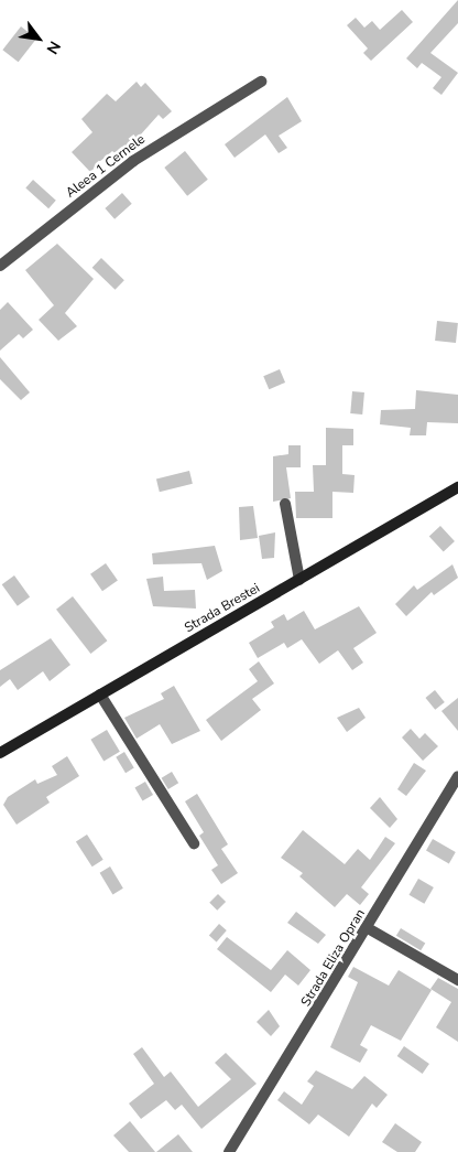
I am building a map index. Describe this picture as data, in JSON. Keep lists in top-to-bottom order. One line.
{"streets":{"main road":["Strada Brestei"],"street":["Aleea 1 Cernele","Strada Eliza Opran"]},"north":"bottom right"}
